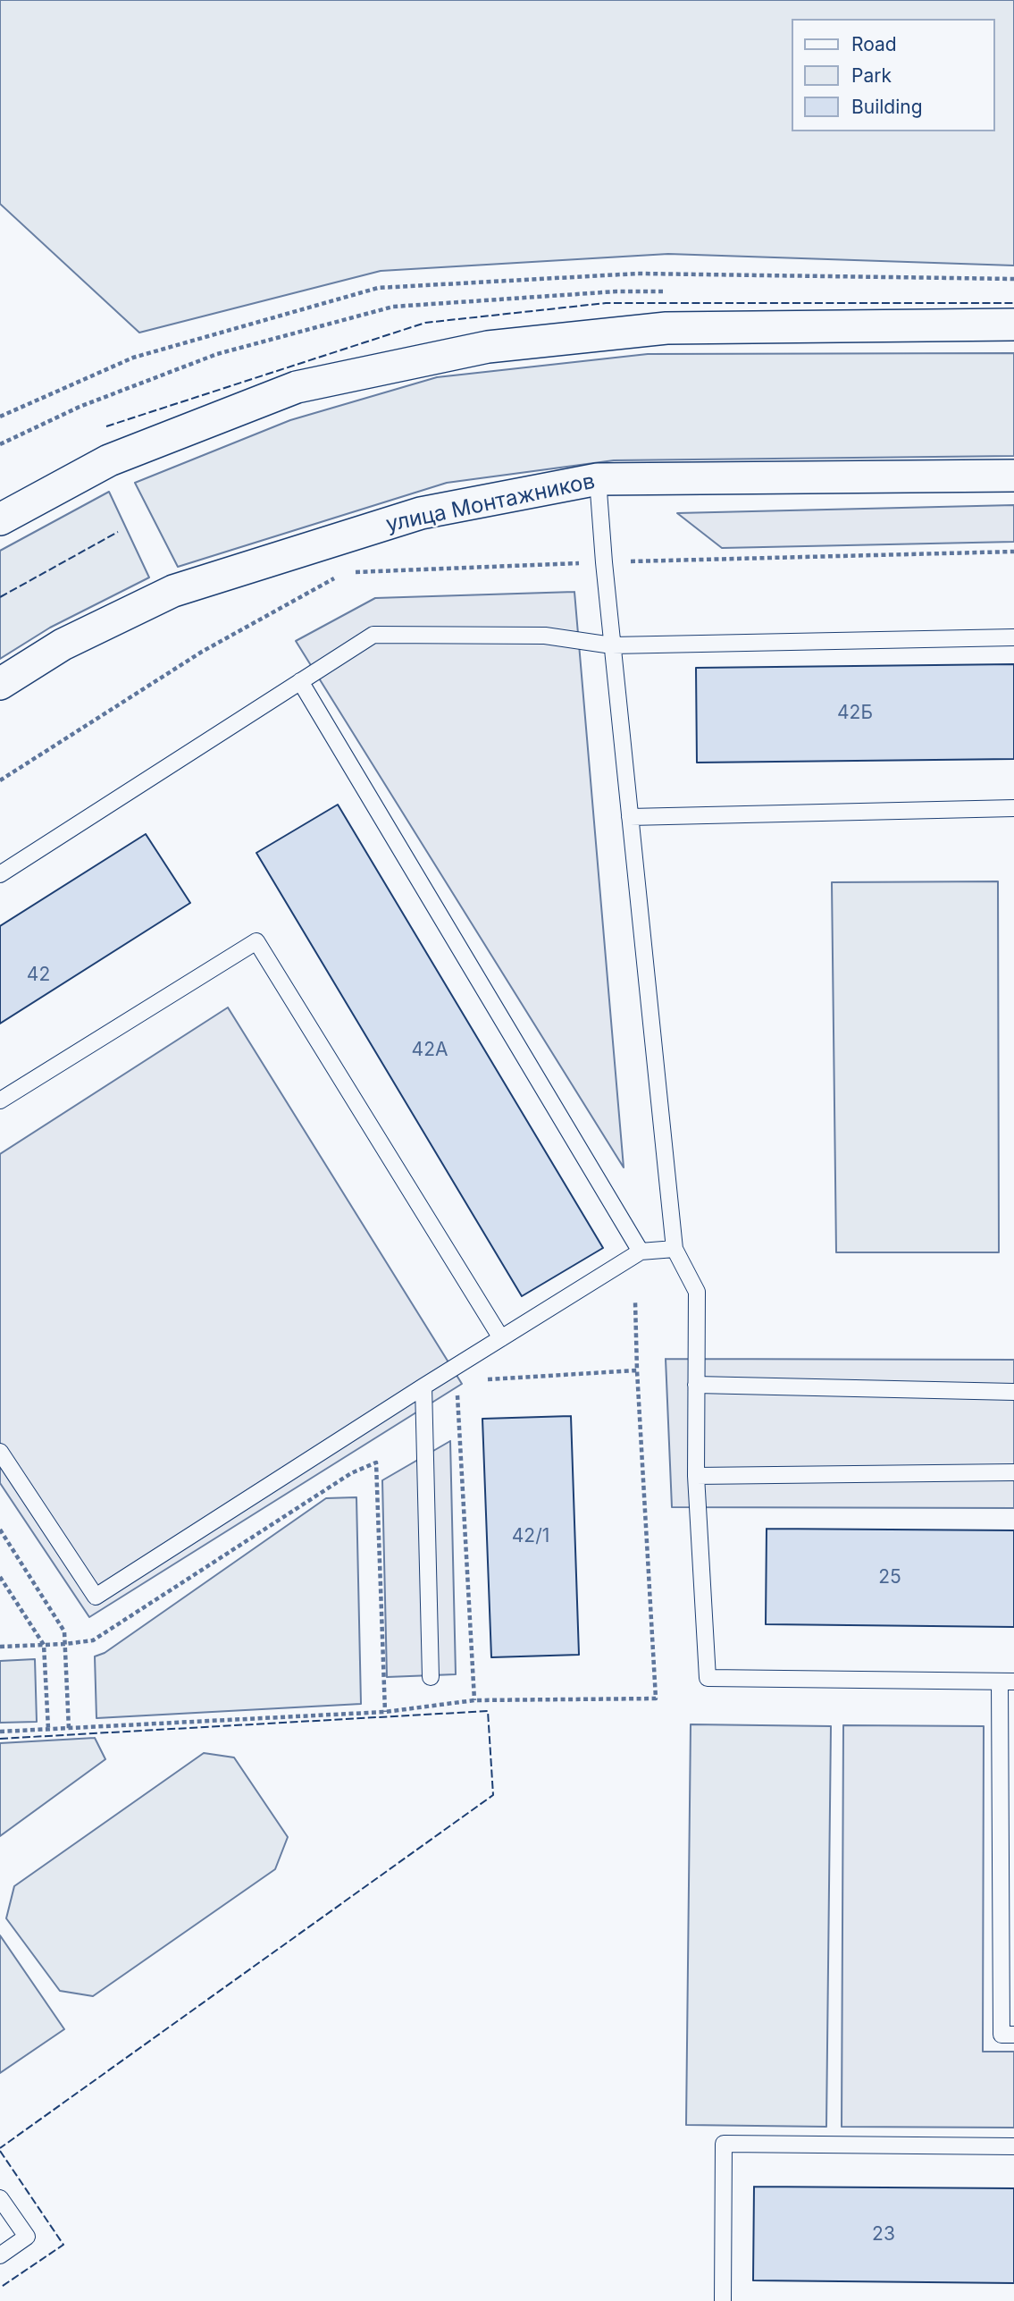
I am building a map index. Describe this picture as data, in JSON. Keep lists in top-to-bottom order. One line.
{"streets":{"street":["улица Монтажников"]},"house_numbers":["42Б","42","42А","42/1","25","23"],"legend":["Road","Park","Building"]}
